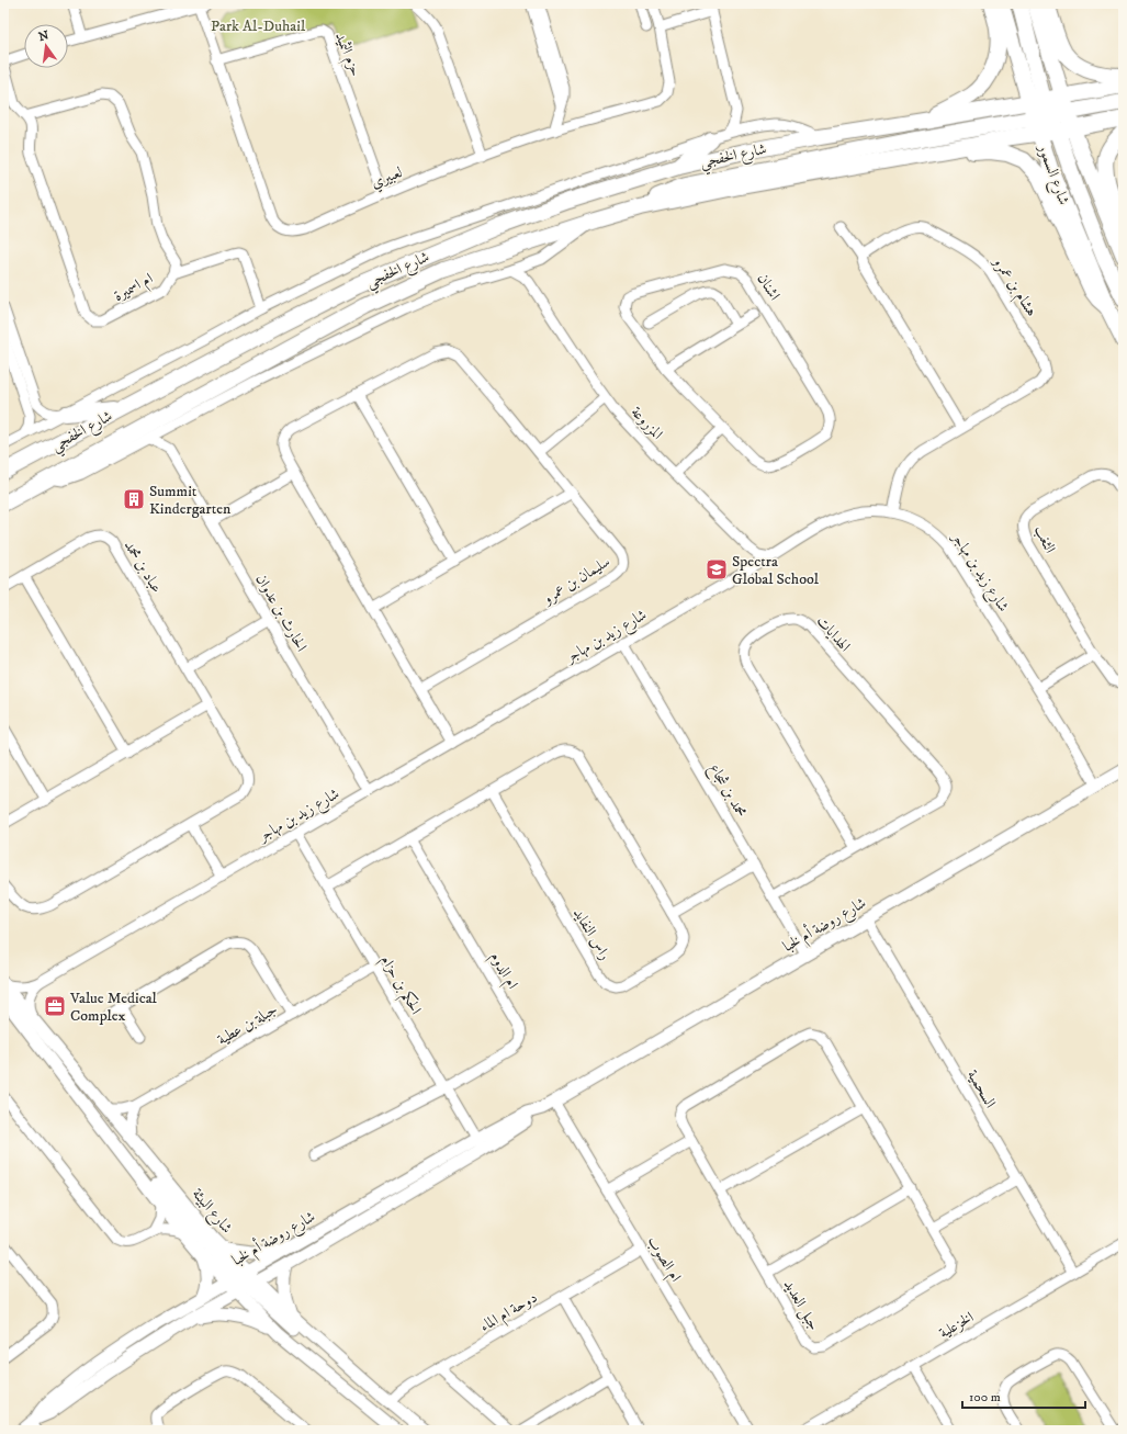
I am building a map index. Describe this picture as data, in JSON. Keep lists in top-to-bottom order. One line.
{"streets":{"main road":["شارع الخفجي","شارع السمور"],"street":["حزم الثميد","لعبيري","ام اسميرة","اشنان","هشام بن عمرو","المزروعة","الثغب","عباد بن محمد","شارع زيد بن مهاجر","سليمان بن عمرو","الحارث بن عدوان","الهدايات","محمد بن شجاع","شارع روضة أم لخبا","راس النفايد","ام الدوم","الحكم بن حزام","جبلة بن عطية","السحمية","شارع البيئة","ام الصوب","جبل العديد","دوحة ام الماء","الخزعلية"]},"crossings":[["حزم الثميد","لعبيري"],["شارع الخفجي","شارع السمور"],["شارع الخفجي","المزروعة"],["هشام بن عمرو","شارع زيد بن مهاجر"],["المزروعة","شارع زيد بن مهاجر"],["شارع زيد بن مهاجر","سليمان بن عمرو"],["شارع زيد بن مهاجر","الحارث بن عدوان"],["شارع زيد بن مهاجر","محمد بن شجاع"],["شارع زيد بن مهاجر","شارع روضة أم لخبا"],["شارع زيد بن مهاجر","الحكم بن حزام"],["شارع زيد بن مهاجر","شارع البيئة"],["الهدايات","محمد بن شجاع"],["محمد بن شجاع","شارع روضة أم لخبا"],["شارع روضة أم لخبا","الحكم بن حزام"],["شارع روضة أم لخبا","السحمية"],["شارع روضة أم لخبا","شارع البيئة"],["شارع روضة أم لخبا","ام الصوب"],["راس النفايد","ام الدوم"],["راس النفايد","الحكم بن حزام"],["ام الدوم","الحكم بن حزام"],["الحكم بن حزام","جبلة بن عطية"],["جبلة بن عطية","شارع البيئة"],["السحمية","الخزعلية"],["شارع البيئة","دوحة ام الماء"],["ام الصوب","دوحة ام الماء"]],"parks":["Park Al-Duhail"],"places":{"building":["Summit Kindergarten"],"school or university":["Spectra Global School"],"office":["Value Medical Complex"]},"scale_bar":"100 m","north":"top"}
